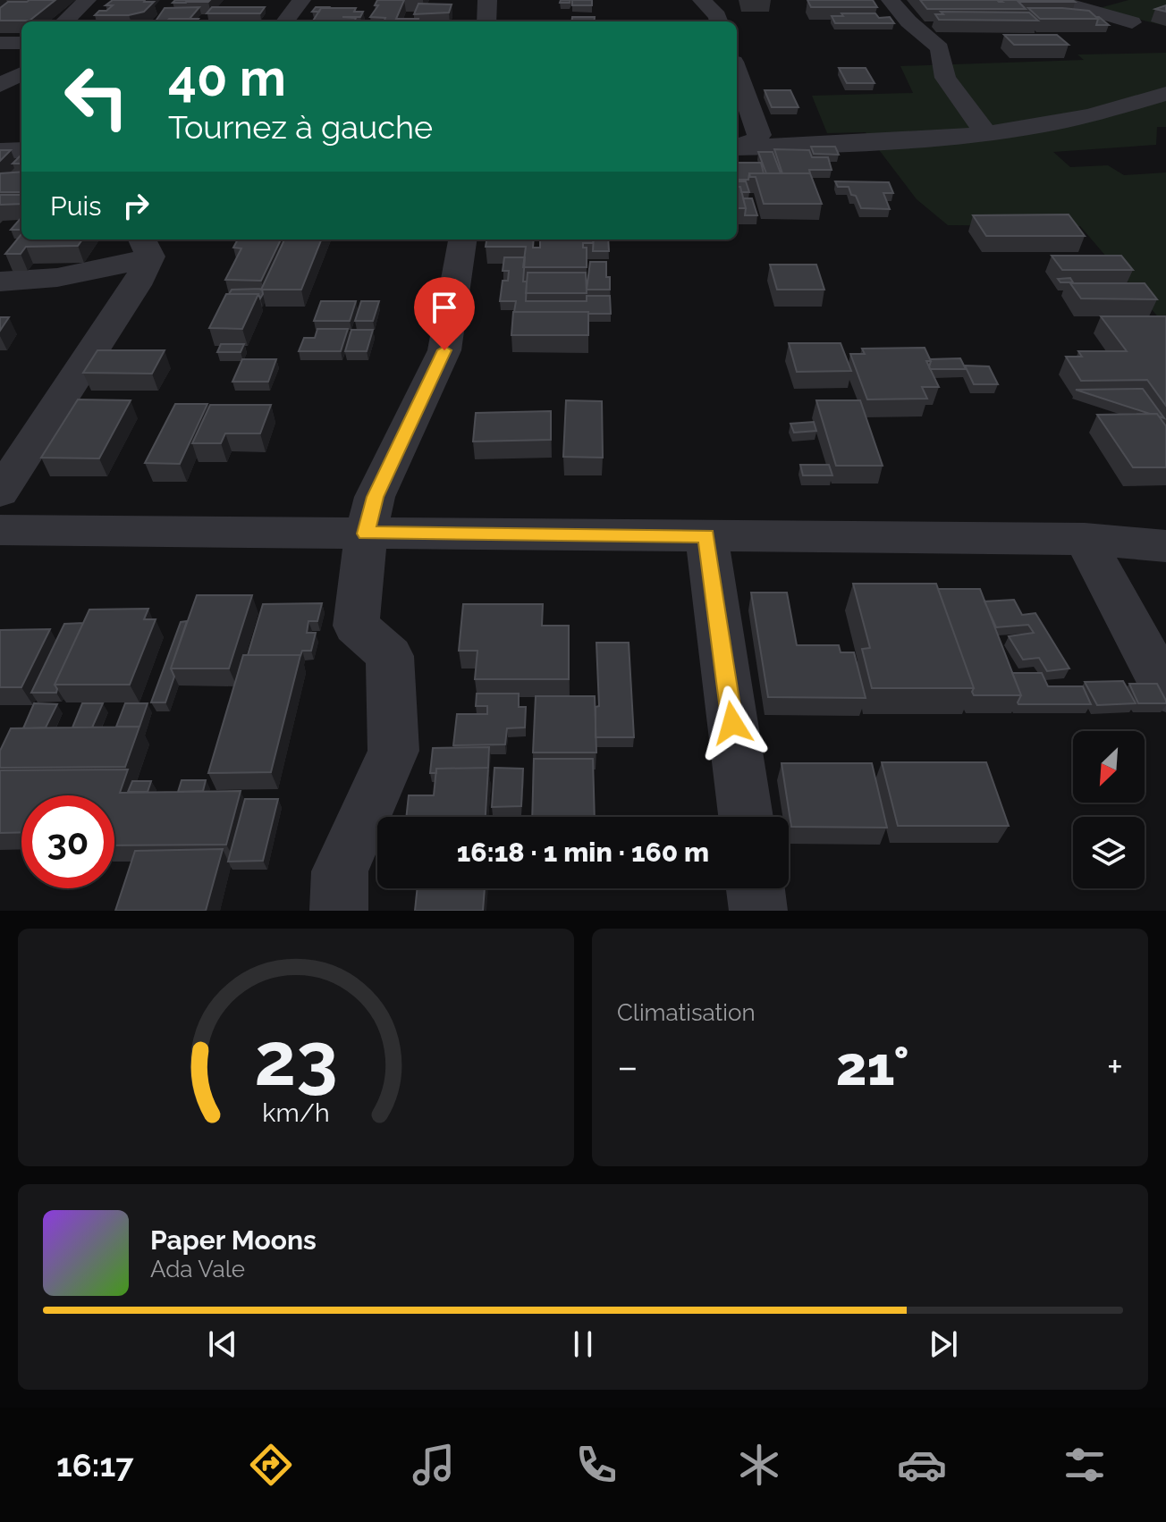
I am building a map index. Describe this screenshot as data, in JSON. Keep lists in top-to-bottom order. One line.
{"north":"bottom left","page":{"turn":["40 m","Tournez à gauche"],"then":"Puis","limit":"30","trip":"16:18 · 1 min · 160 m","tile":"Climatisation","heat":["−","21°","+"],"song":["Paper Moons","Ada Vale"],"tabs":"16:17","gauge":["23","km/h"]}}
